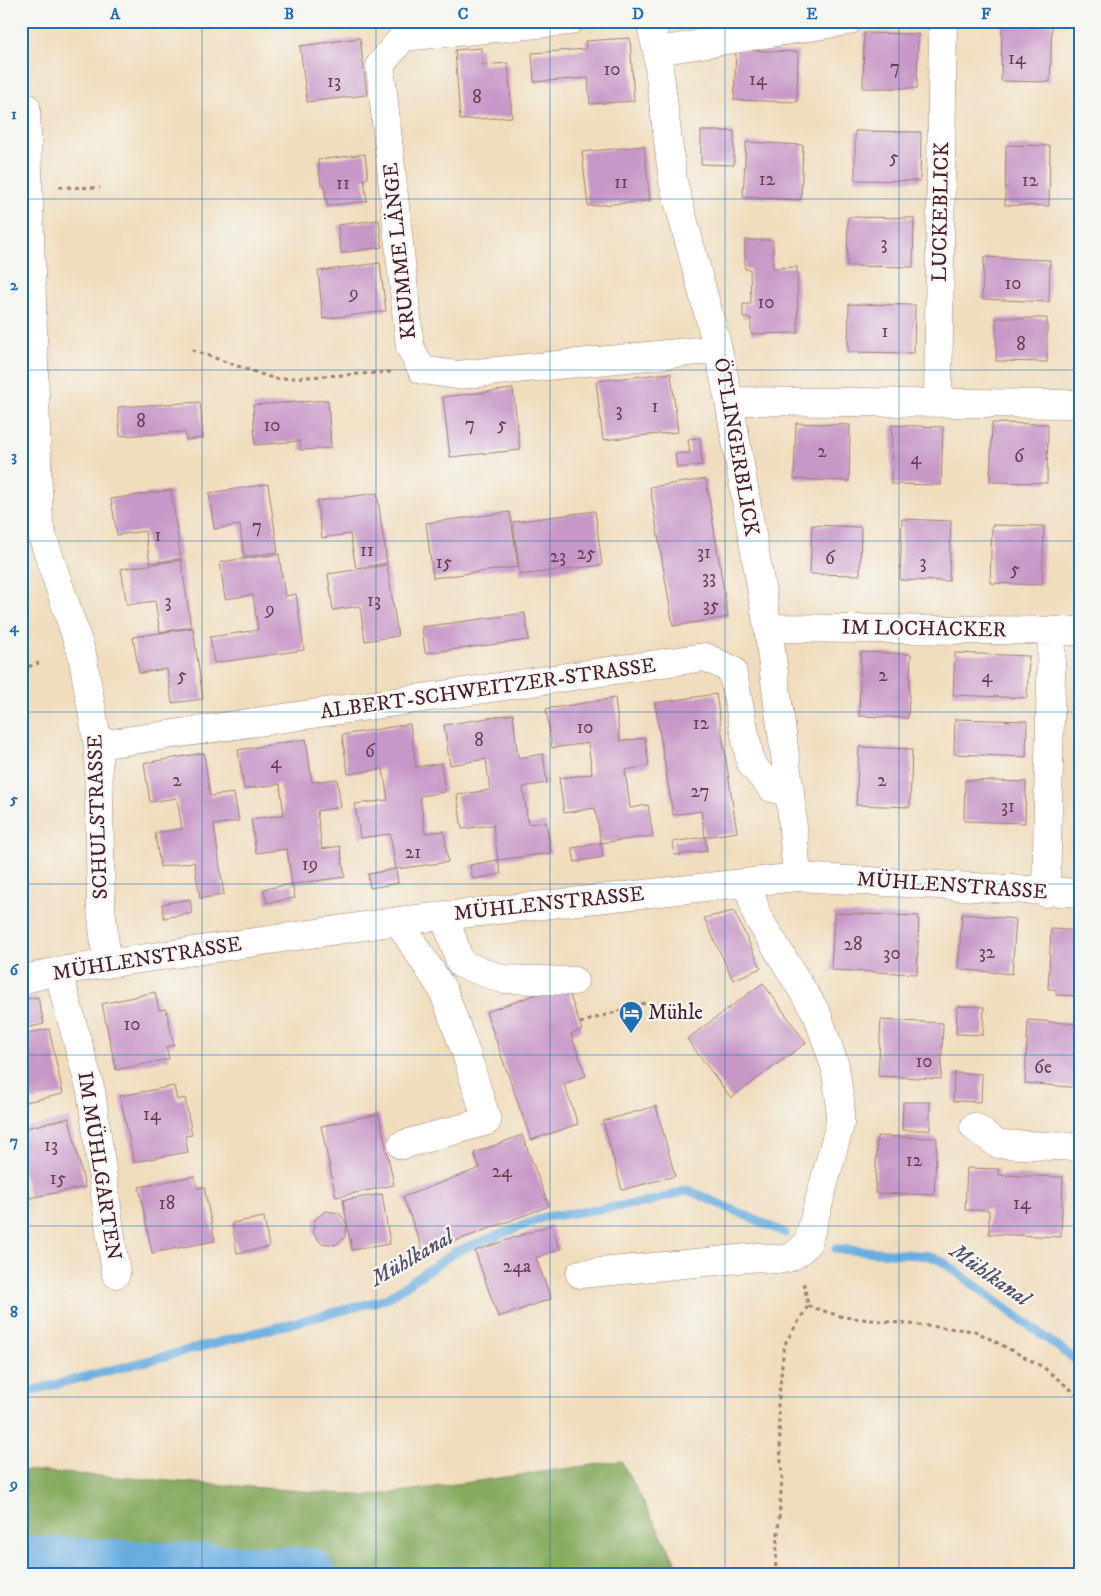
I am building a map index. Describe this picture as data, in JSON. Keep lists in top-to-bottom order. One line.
{"streets":{"street":["LUCKEBLICK","KRUMME LÄNGE","ÖTLINGERBLICK","IM LOCHACKER","ALBERT-SCHWEITZER-STRASSE","SCHULSTRASSE","MÜHLENSTRASSE","IM MÜHLGARTEN"]},"crossings":[["KRUMME LÄNGE","ÖTLINGERBLICK"],["ÖTLINGERBLICK","IM LOCHACKER"],["ÖTLINGERBLICK","ALBERT-SCHWEITZER-STRASSE"],["ÖTLINGERBLICK","MÜHLENSTRASSE"],["ALBERT-SCHWEITZER-STRASSE","SCHULSTRASSE"],["SCHULSTRASSE","MÜHLENSTRASSE"],["MÜHLENSTRASSE","IM MÜHLGARTEN"]],"water":["Mühlkanal"],"places":{"hotel":["Mühle"]},"house_numbers":["14","7","10","14","13","8","5","12","12","11","11","3","10","9","10","1","8","1","3","8","7","5","10","2","6","4","7","1","11","31","25","23","6","15","3","5","33","13","3","35","9","5","2","4","12","10","8","6","4","2","2","27","31","21","19","28","32","30","10","10","6e","14","13","12","24","15","18","14","24a"],"grid":{"columns":["A","B","C","D","E","F"],"rows":["1","2","3","4","5","6","7","8","9"]}}
